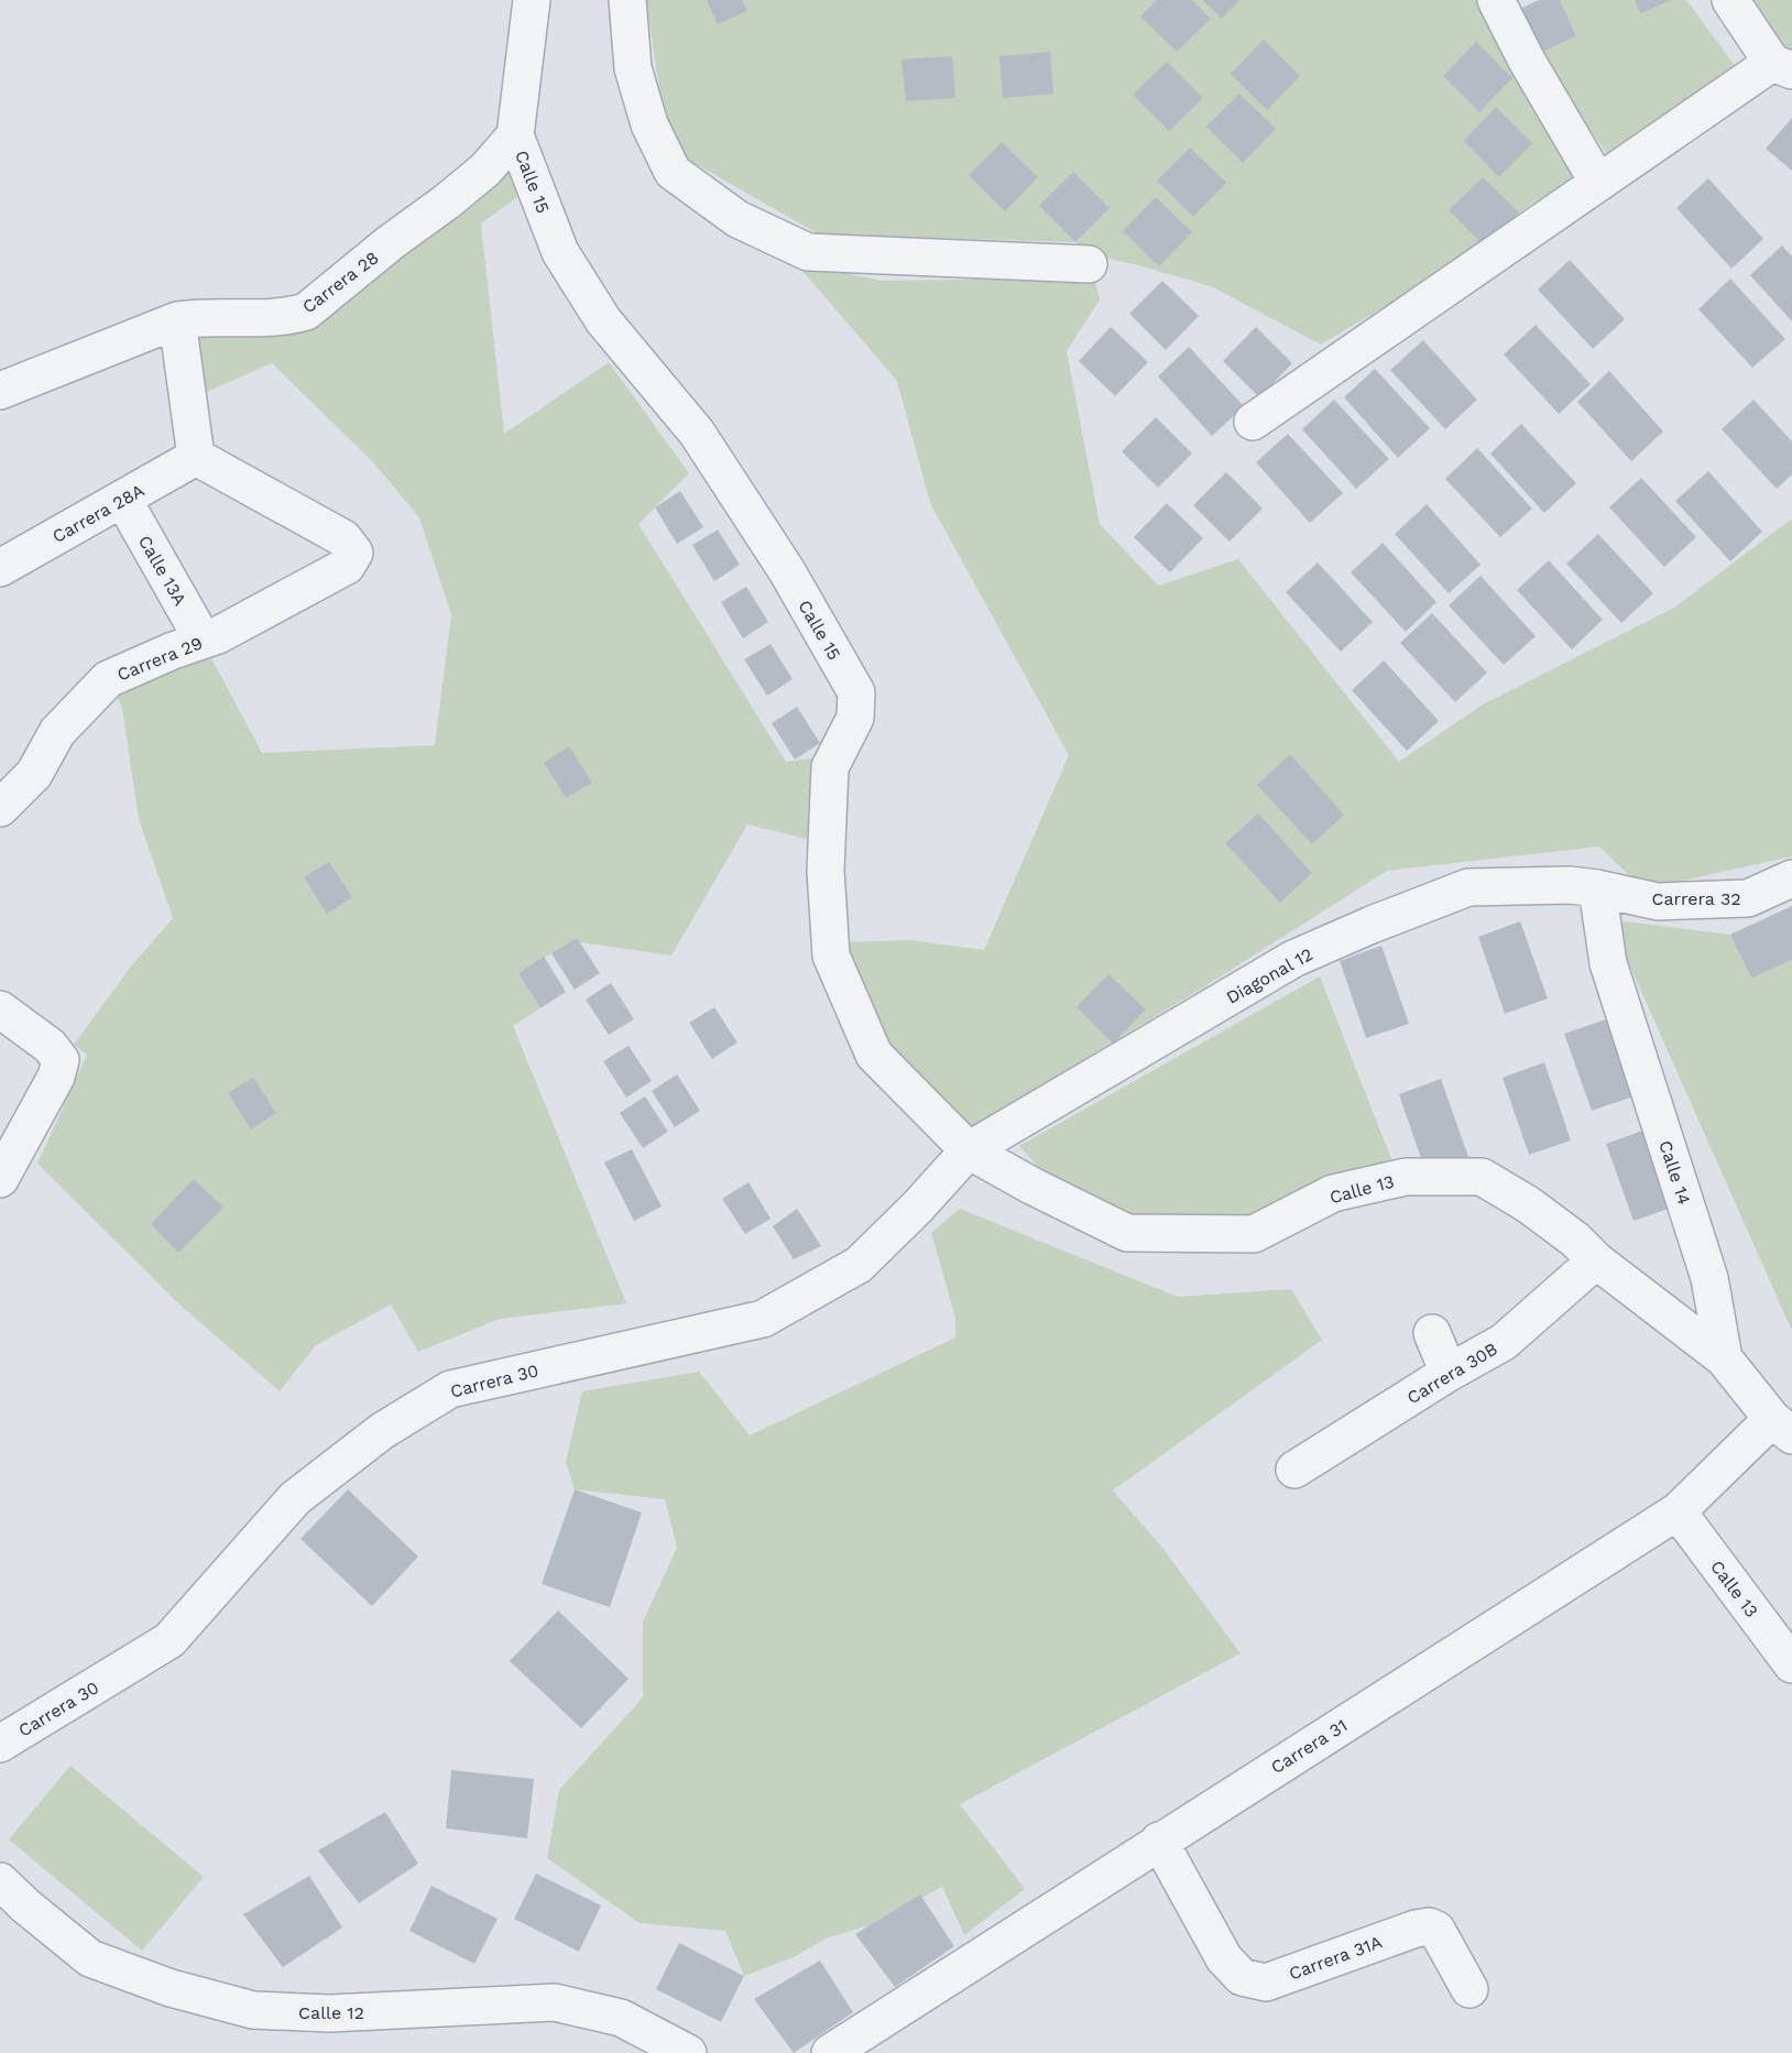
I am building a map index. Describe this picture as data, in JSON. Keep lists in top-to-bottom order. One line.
{"streets":{"street":["Calle 15","Carrera 28","Carrera 28A","Calle 13A","Carrera 29","Carrera 32","Diagonal 12","Calle 14","Calle 13","Carrera 30B","Carrera 30","Carrera 31","Carrera 31A","Calle 12"]},"crossings":[["Calle 15","Carrera 28"],["Calle 15","Diagonal 12"],["Calle 15","Calle 13"],["Calle 15","Carrera 30"],["Carrera 28A","Calle 13A"],["Carrera 28A","Carrera 29"],["Calle 13A","Carrera 29"],["Carrera 32","Diagonal 12"],["Carrera 32","Calle 14"],["Diagonal 12","Calle 14"],["Diagonal 12","Calle 13"],["Diagonal 12","Carrera 30"],["Calle 14","Calle 13"],["Calle 14","Carrera 31"],["Calle 13","Carrera 30B"],["Calle 13","Carrera 30"],["Calle 13","Carrera 31"],["Carrera 31","Carrera 31A"]]}
